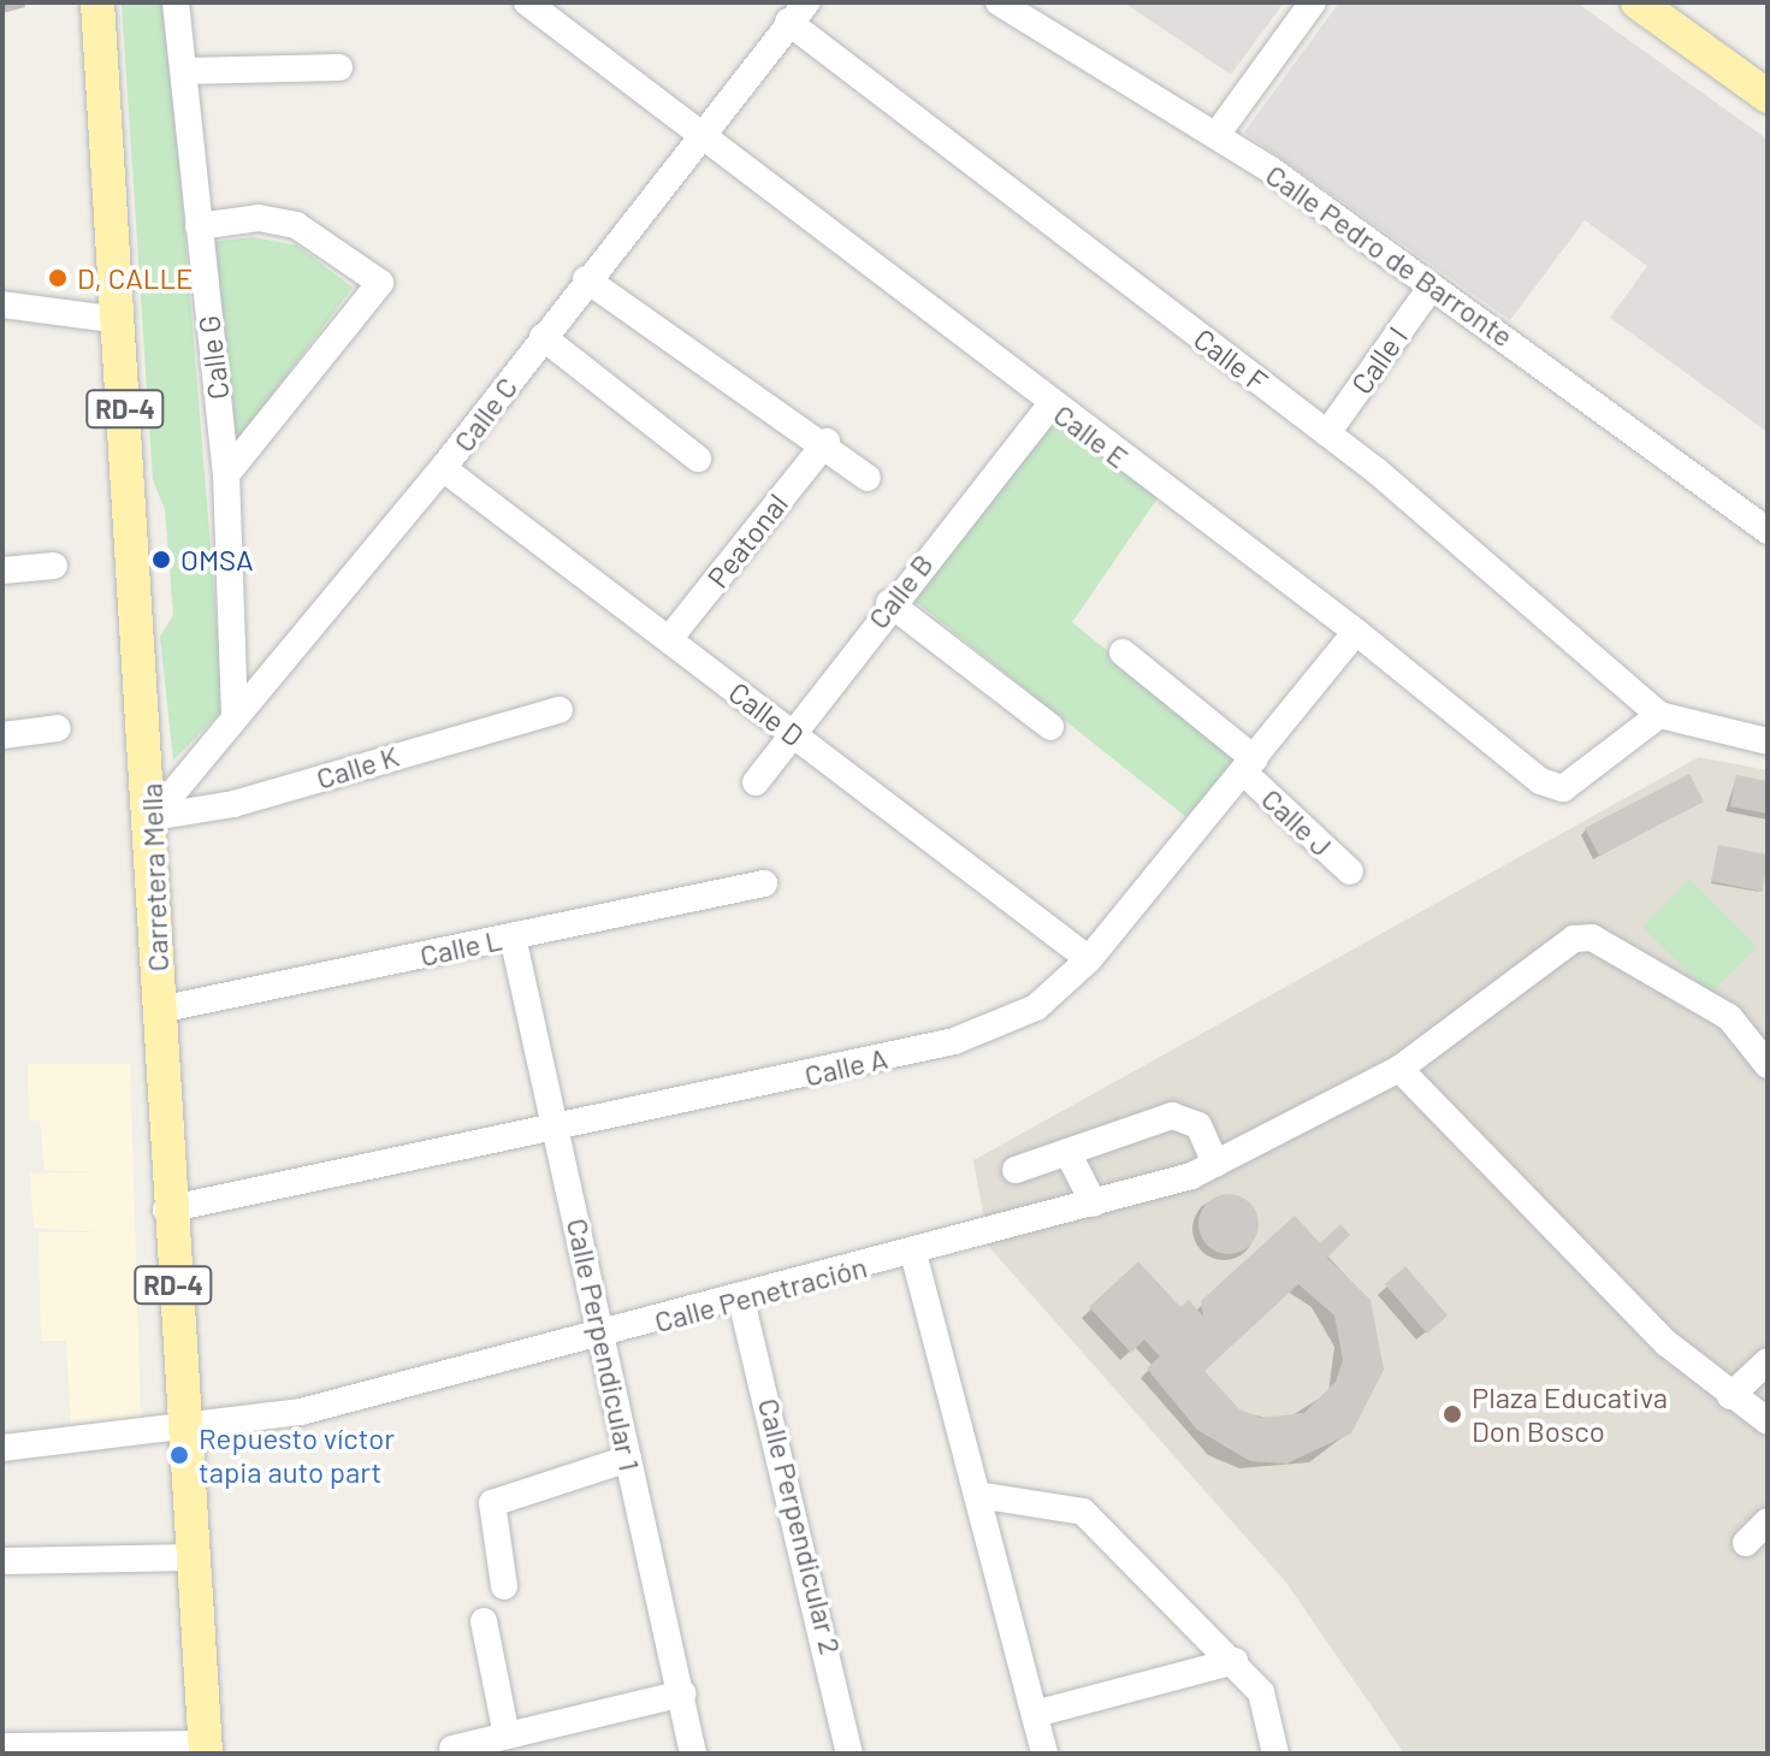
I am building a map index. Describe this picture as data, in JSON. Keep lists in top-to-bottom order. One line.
{"streets":{"main road":["RD-4","Carretera Mella"],"street":["Calle Pedro de Barronte","Calle G","Calle F","Calle I","Calle C","Calle E","Peatonal","Calle B","Calle D","Calle K","Calle J","Calle L","Calle A","Calle Penetración","Calle Perpendicular 1","Calle Perpendicular 2"]},"crossings":[["Calle Pedro de Barronte","Calle I"],["Calle G","Calle C"],["Calle F","Calle I"],["Calle F","Calle C"],["Calle F","Calle E"],["Calle C","Calle E"],["Calle C","Calle D"],["Calle C","Calle K"],["Calle C","Carretera Mella"],["Calle E","Calle B"],["Calle E","Calle A"],["Peatonal","Calle D"],["Calle B","Calle D"],["Calle D","Calle A"],["Calle K","Carretera Mella"],["Calle J","Calle A"],["Carretera Mella","Calle L"],["Carretera Mella","Calle A"],["Carretera Mella","Calle Penetración"],["Calle L","Calle Perpendicular 1"],["Calle A","Calle Perpendicular 1"],["Calle Penetración","Calle Perpendicular 1"],["Calle Penetración","Calle Perpendicular 2"]],"places":["D, CALLE","OMSA","Plaza Educativa Don Bosco","Repuesto víctor tapia auto part"]}
